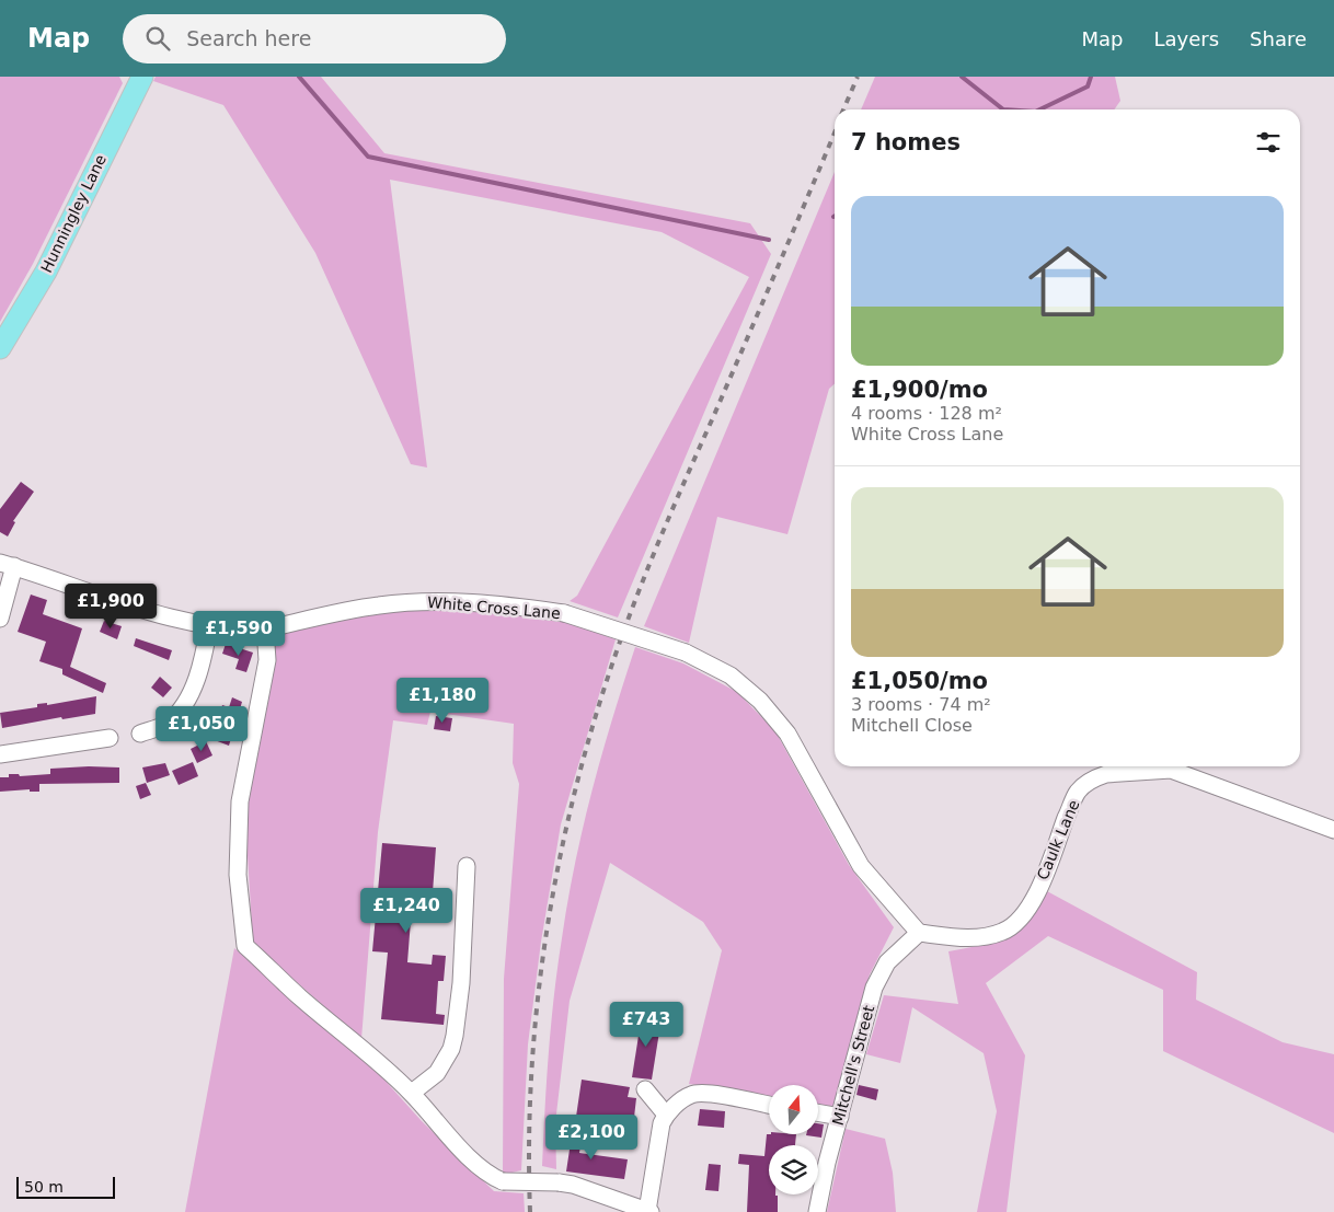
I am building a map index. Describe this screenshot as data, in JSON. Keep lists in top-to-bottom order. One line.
{"streets":{"main road":["Hunningley Lane"],"street":["White Cross Lane","Caulk Lane","Mitchell's Street"]},"crossings":[["White Cross Lane","Caulk Lane"],["White Cross Lane","Mitchell's Street"],["Caulk Lane","Mitchell's Street"]],"scale_bar":"50 m","north":"top","page":{"header":"Map","search":"Search here","nav":["Map","Layers","Share"],"heading":"7 homes","list":[{"name":"£1,900/mo","note":"4 rooms · 128 m² · White Cross Lane"},{"name":"£1,050/mo","note":"3 rooms · 74 m² · Mitchell Close"}],"price":["£1,900","£1,590","£1,180","£1,050","£1,240","£743","£2,100"],"scale":"50 m"}}
